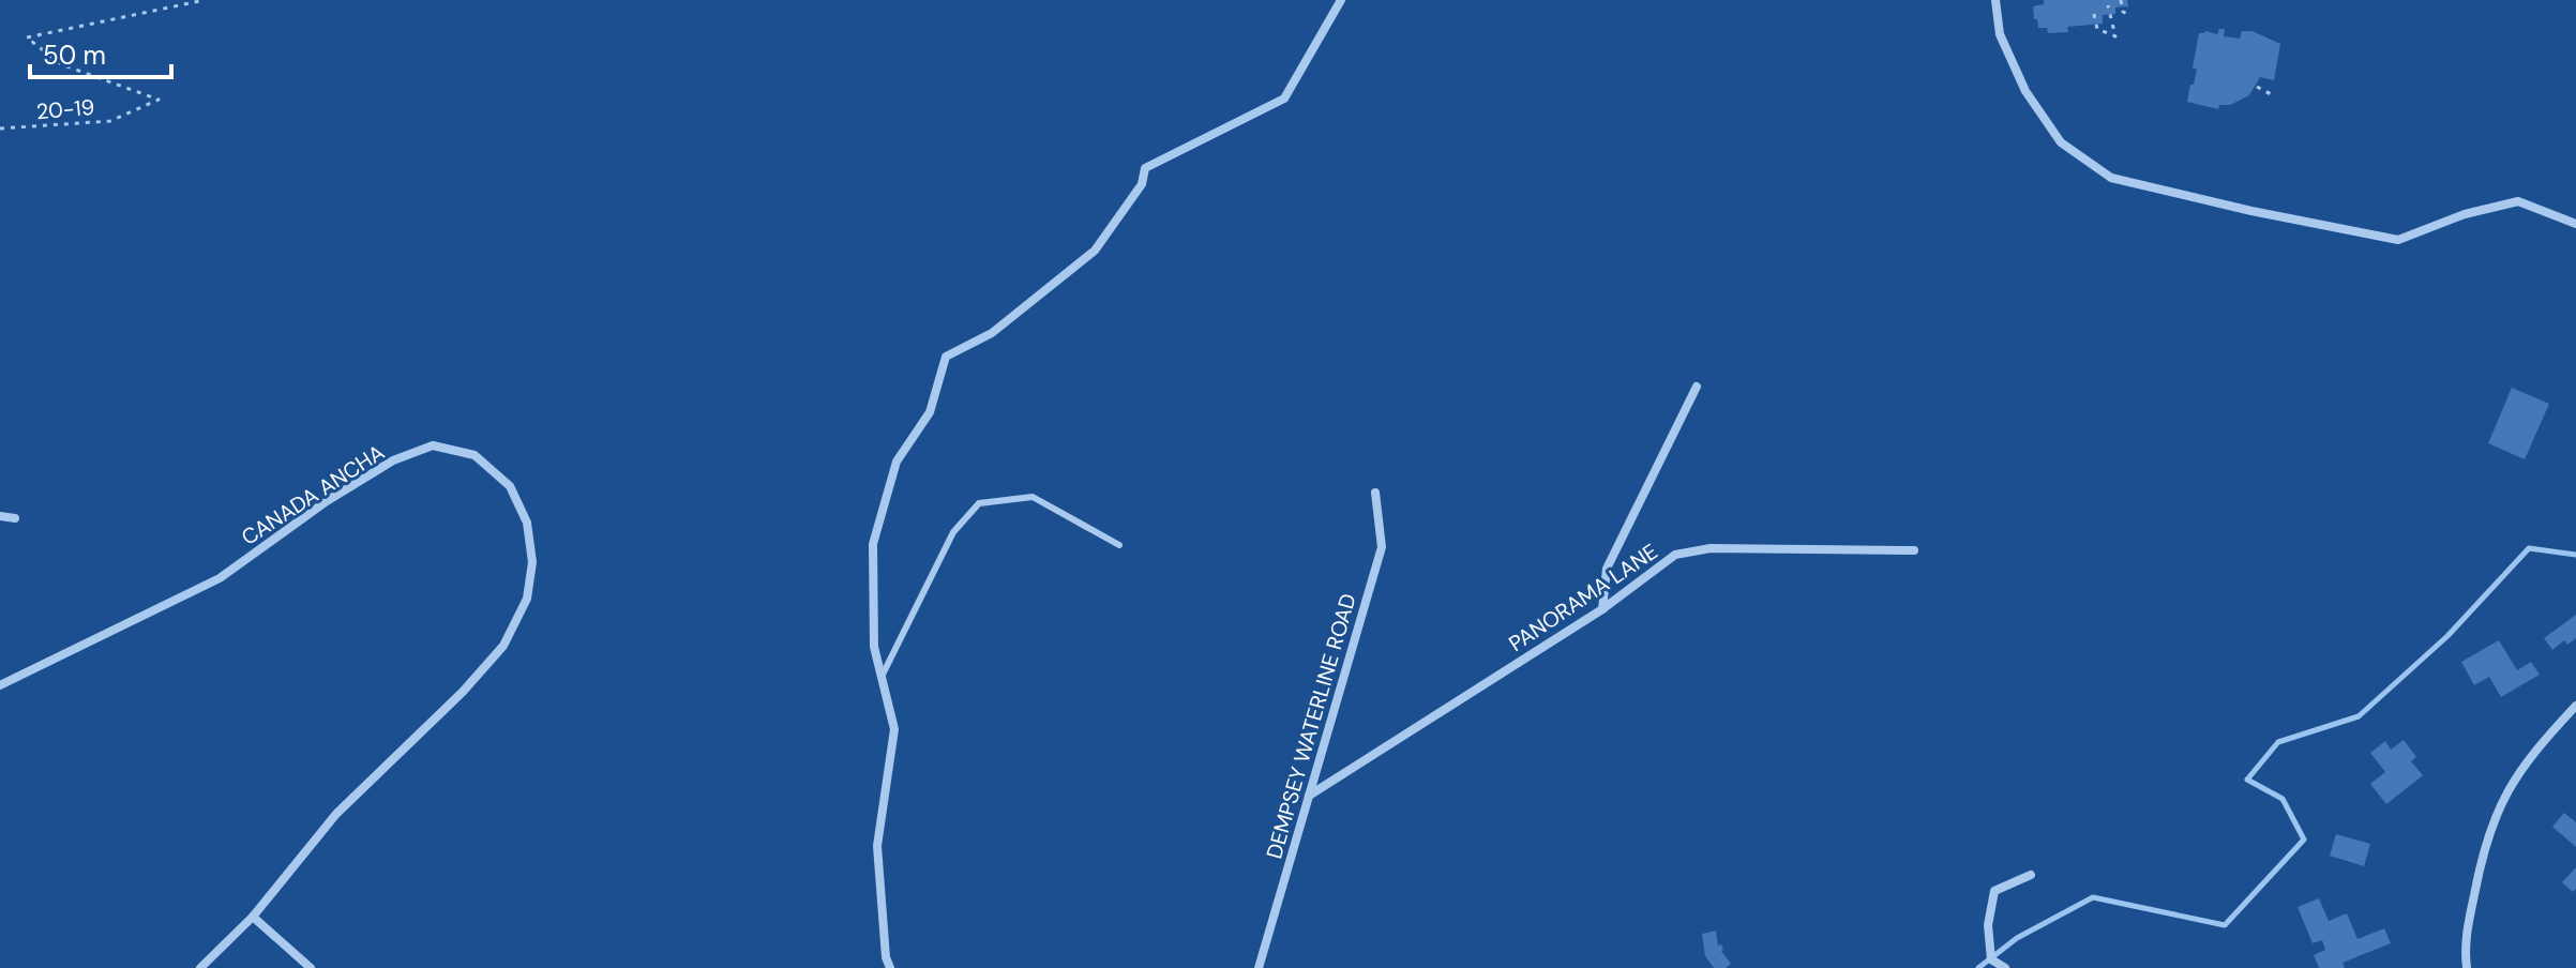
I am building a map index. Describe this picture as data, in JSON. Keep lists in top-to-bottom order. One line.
{"streets":{"street":["CANADA ANCHA","PANORAMA LANE","DEMPSEY WATERLINE ROAD"],"path":["20-19"]},"crossings":[["PANORAMA LANE","DEMPSEY WATERLINE ROAD"]],"scale_bar":"50 m"}
